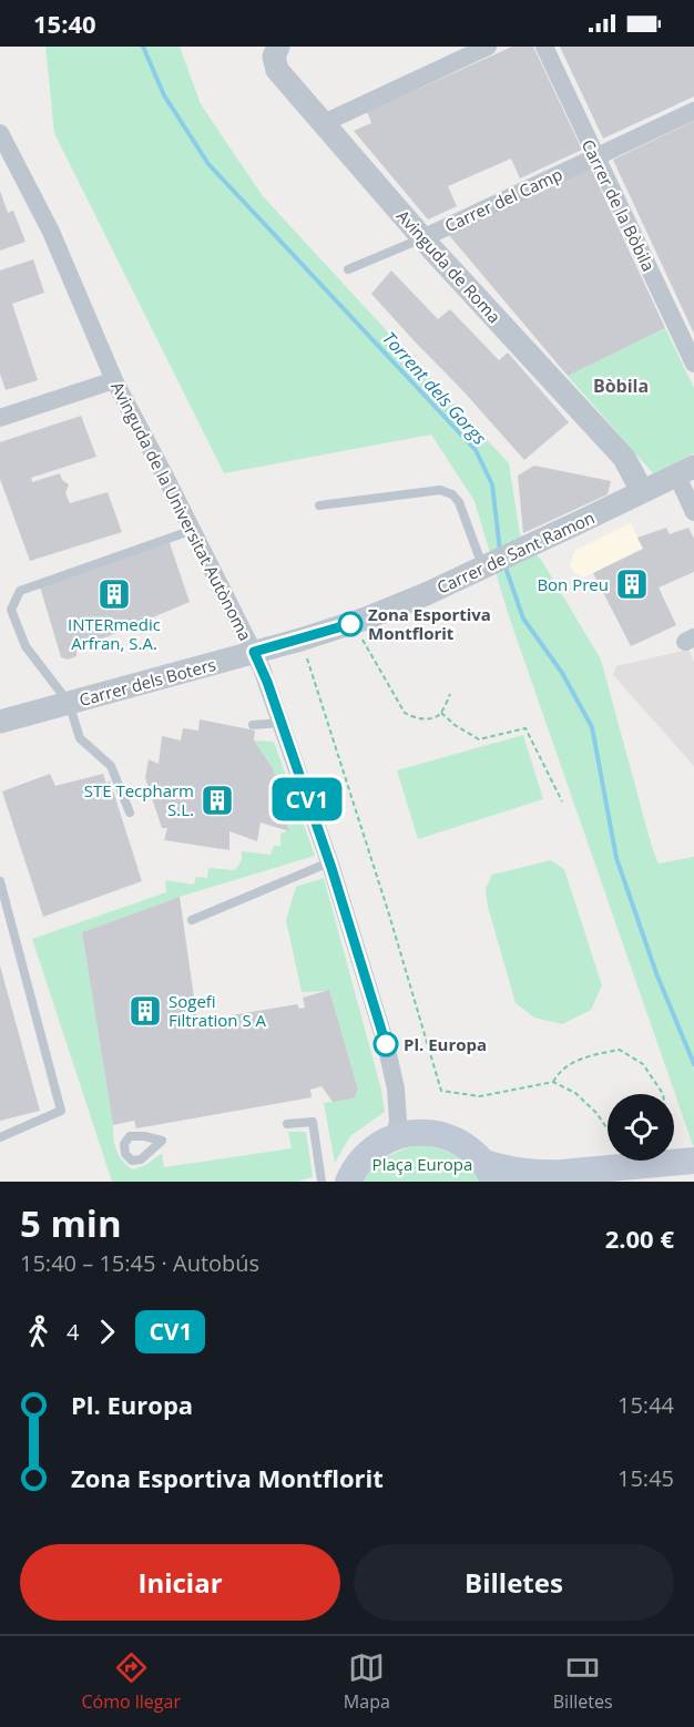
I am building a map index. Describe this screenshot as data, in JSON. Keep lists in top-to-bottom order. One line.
{"streets":{"street":["Carrer del Camp","Carrer de la Bòbila","Avinguda de Roma","Avinguda de la Universitat Autònoma","Carrer de Sant Ramon","Carrer dels Boters"]},"crossings":[["Carrer del Camp","Carrer de la Bòbila"],["Carrer del Camp","Avinguda de Roma"],["Avinguda de Roma","Carrer de Sant Ramon"],["Avinguda de la Universitat Autònoma","Carrer dels Boters"],["Carrer de Sant Ramon","Carrer dels Boters"]],"districts":["Bòbila"],"water":["Torrent dels Gorgs"],"parks":["Plaça Europa"],"places":{"building":["Bon Preu","INTERmedic Arfran, S.A.","STE Tecpharm S.L.","Sogefi Filtration S A"],"other":["Zona Esportiva Montflorit","Pl. Europa"]},"lines":["bus line CV1"],"page":{"status":"15:40","on_map":"CV1","heading":["5 min","15:40 – 15:45 · Autobús","2.00 €"],"legs":["4","CV1"],"list":[{"name":"Pl. Europa","value":"15:44"},{"name":"Zona Esportiva Montflorit","value":"15:45"}],"buttons":["Iniciar","Billetes"],"tabs":["Cómo llegar","Mapa","Billetes"]}}
